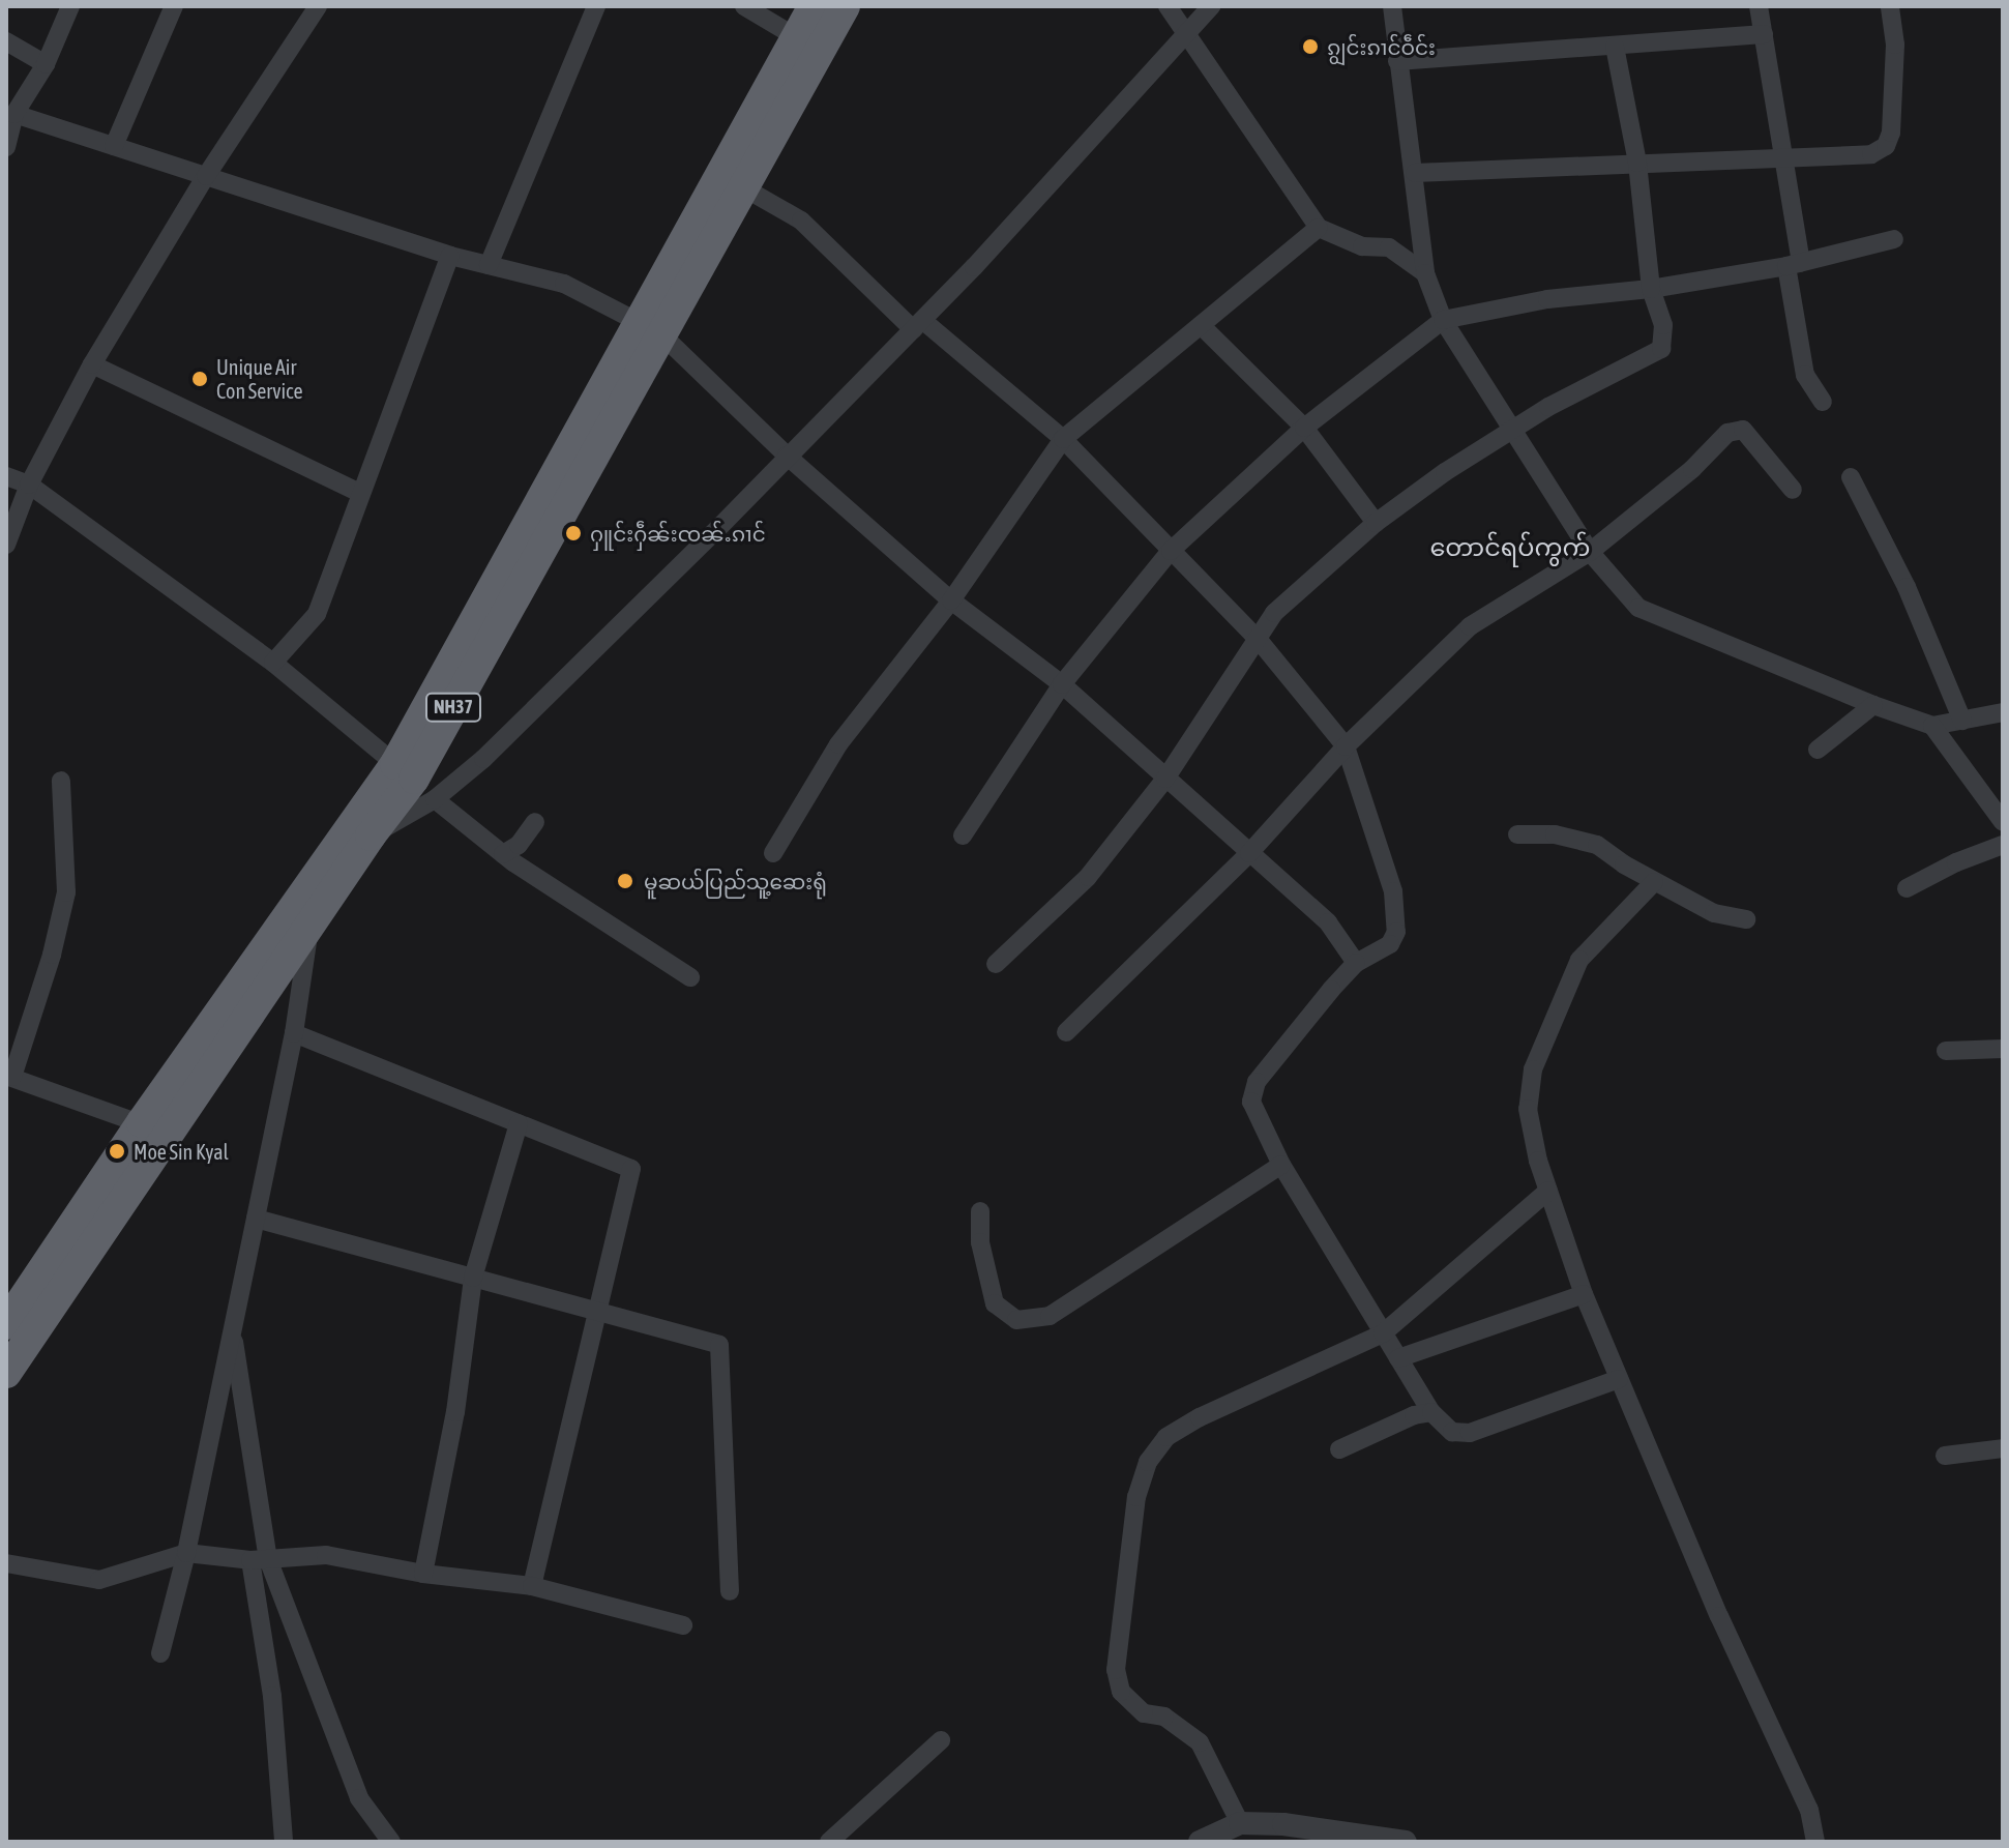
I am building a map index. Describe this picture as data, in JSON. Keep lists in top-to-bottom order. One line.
{"streets":{"highway":["NH37"]},"districts":["တောင်ရပ်ကွက်"],"places":["ၵျွင်းၵၢင်ဝဵင်း","Unique Air Con Service","ႁူင်းႁဵၼ်းၸၼ်ႉၵၢင်","မူဆယ်ပြည်သူ့ဆေးရုံ","Moe Sin Kyal"]}
